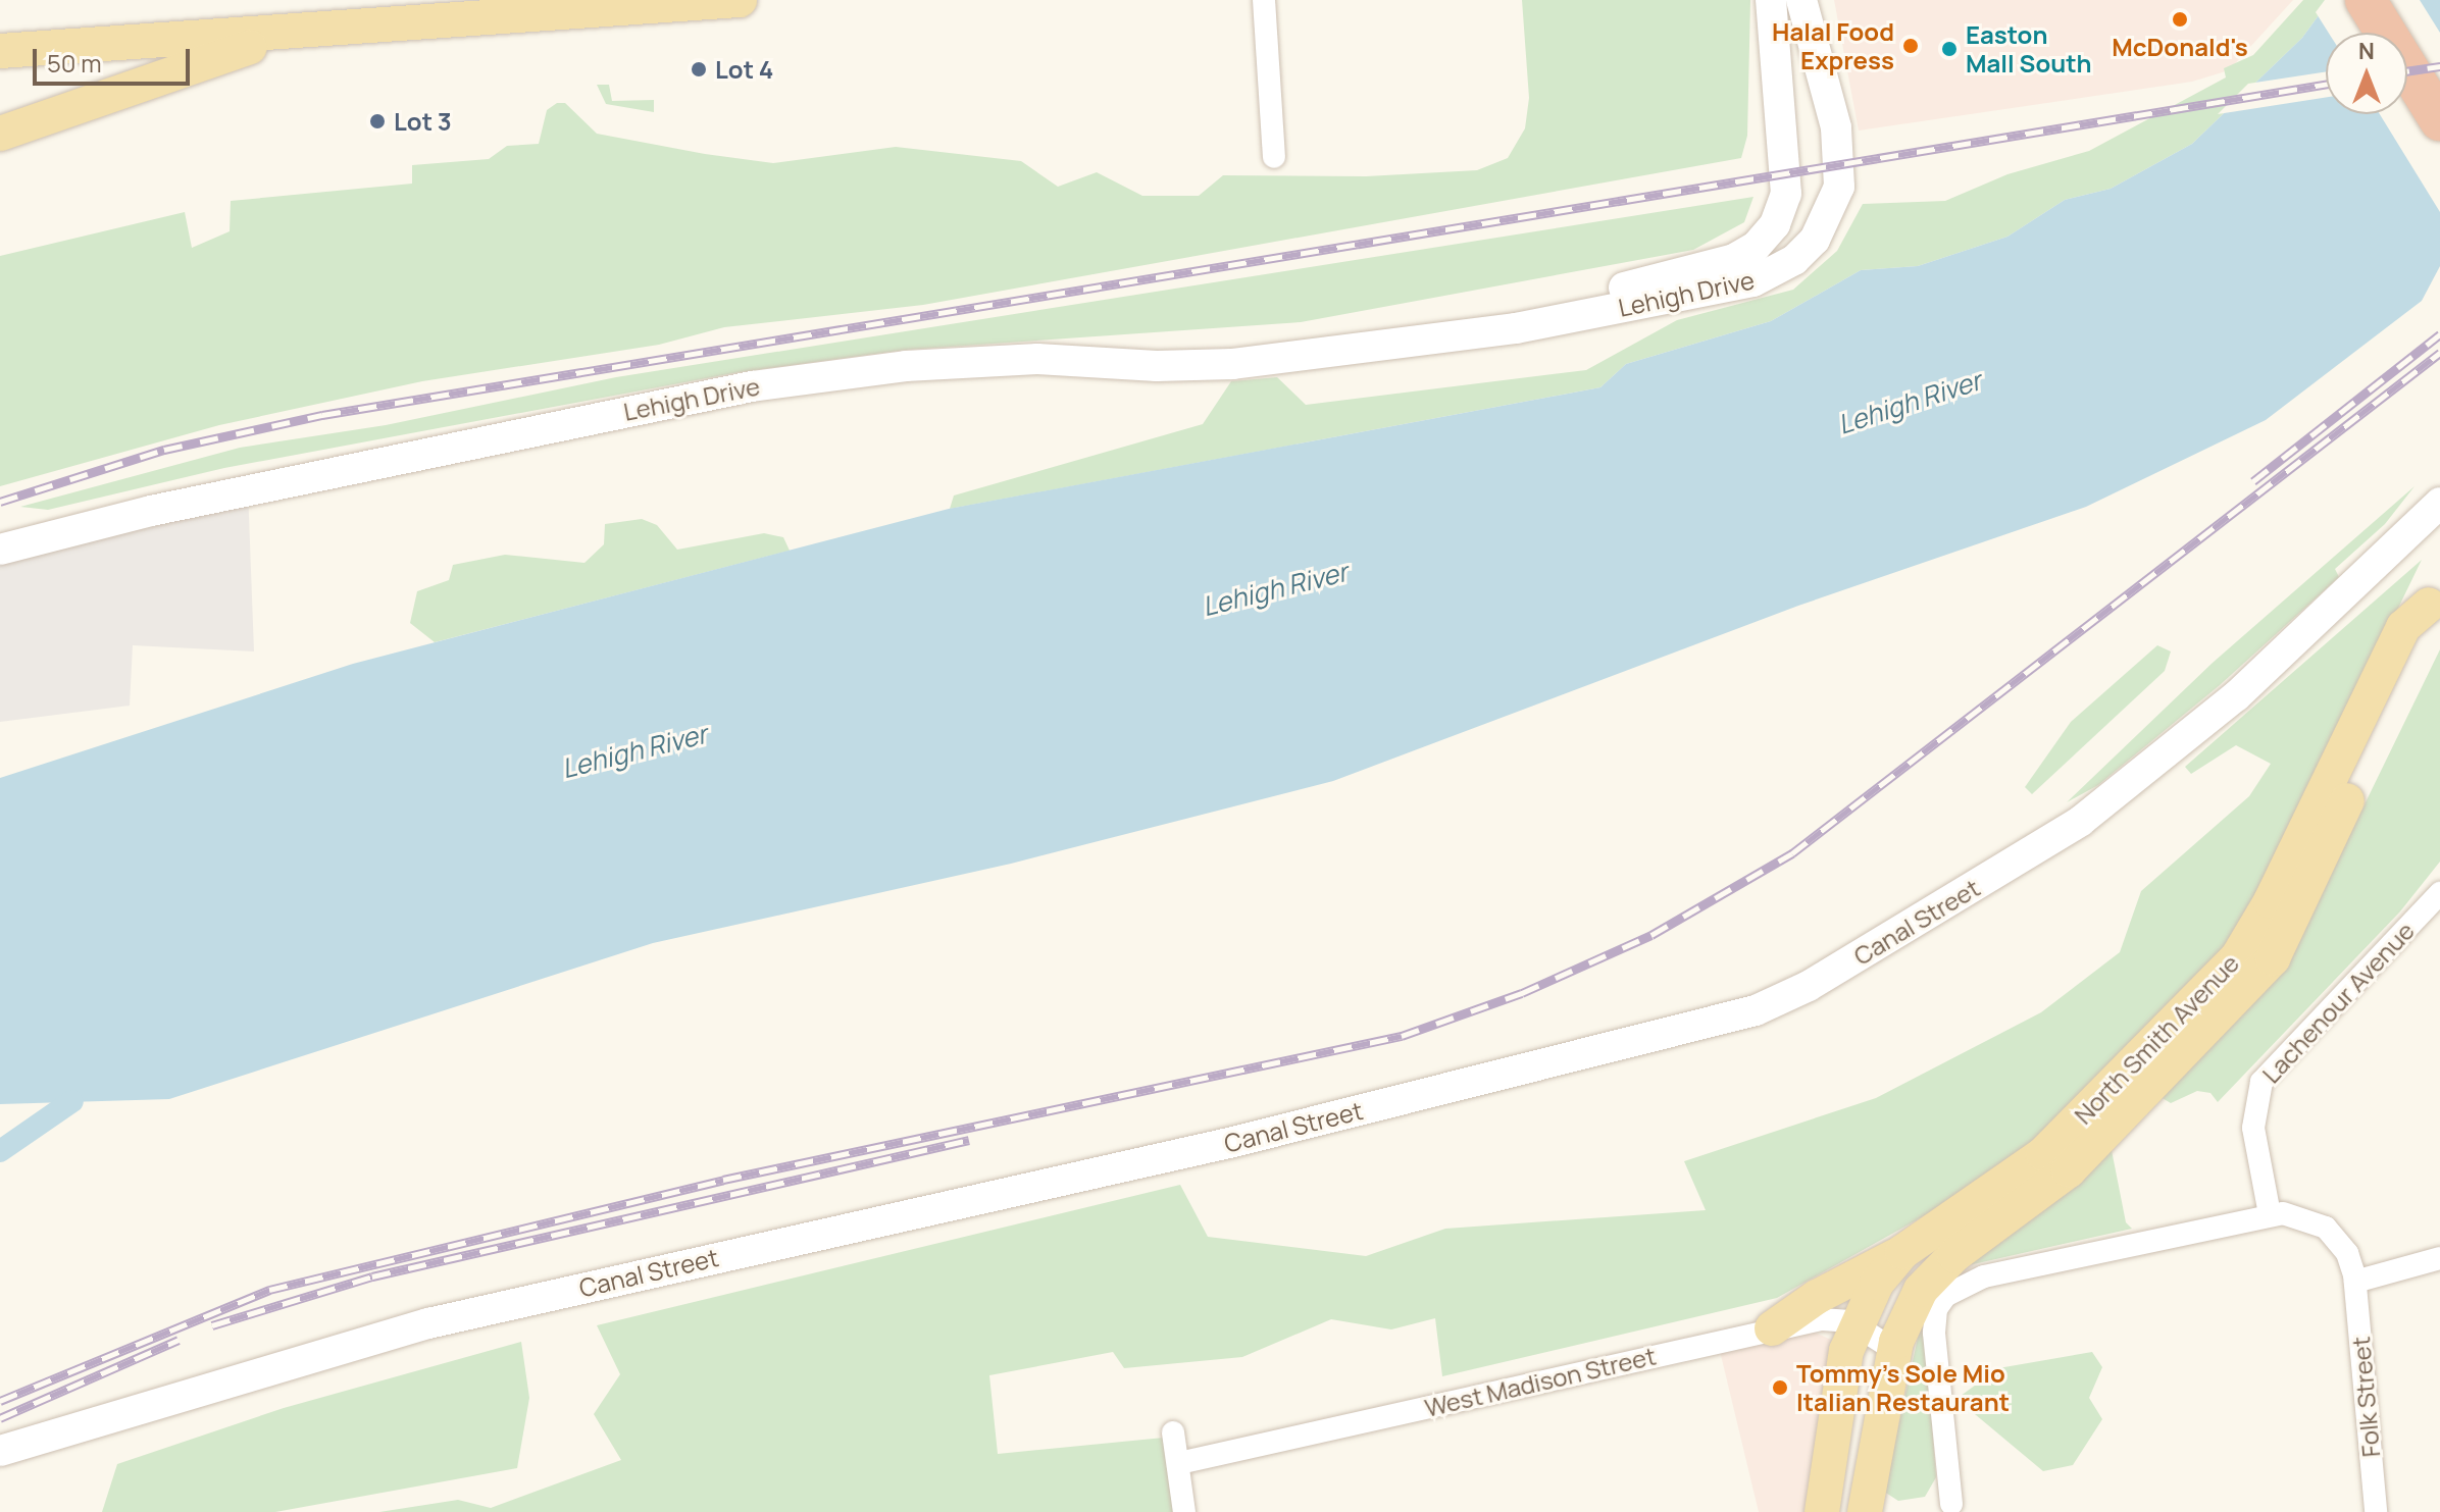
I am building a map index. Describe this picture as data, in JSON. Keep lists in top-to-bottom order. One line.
{"streets":{"main road":["North Smith Avenue"],"street":["Lehigh Drive","Canal Street","Lachenour Avenue","West Madison Street","Folk Street"]},"crossings":[["North Smith Avenue","West Madison Street"]],"water":["Lehigh River"],"places":["McDonald's","Halal Food Express","Easton Mall South","Lot 4","Lot 3","Tommy's Sole Mio Italian Restaurant"],"scale_bar":"50 m","north":"top"}
